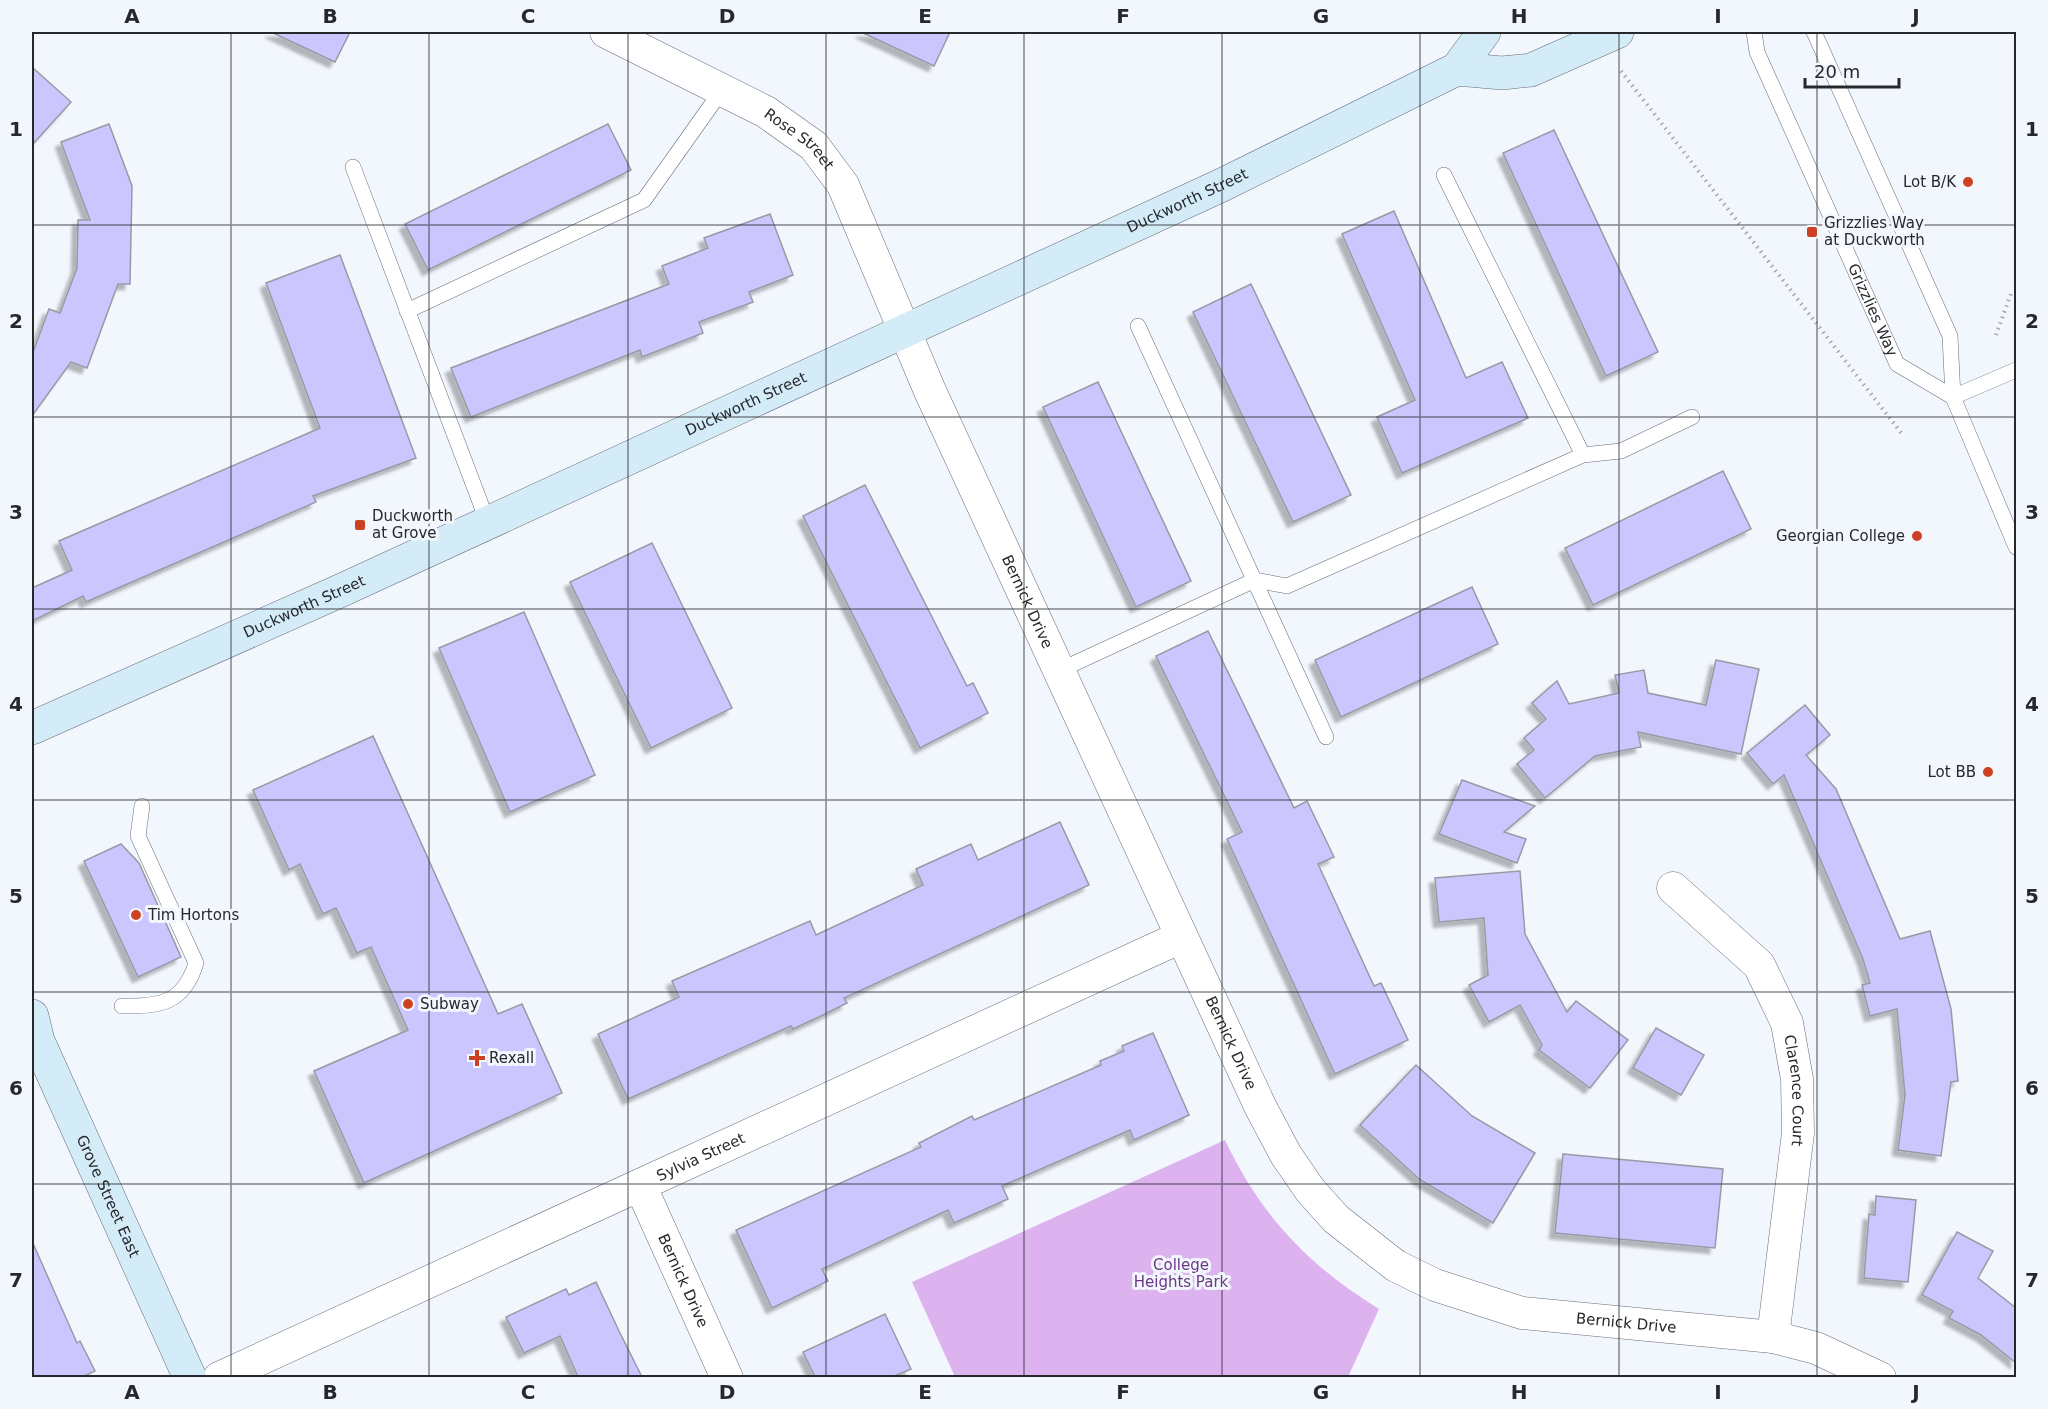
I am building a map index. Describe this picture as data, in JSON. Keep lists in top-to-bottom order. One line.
{"streets":{"main road":["Duckworth Street","Grove Street East"],"street":["Rose Street","Bernick Drive","Clarence Court","Sylvia Street"],"lane":["Grizzlies Way"]},"crossings":[["Rose Street","Duckworth Street"],["Rose Street","Bernick Drive"],["Duckworth Street","Bernick Drive"],["Bernick Drive","Clarence Court"],["Bernick Drive","Sylvia Street"]],"parks":["College Heights Park"],"places":{"other":["Lot B/K","Georgian College","Lot BB","Tim Hortons","Subway"],"transit":["Grizzlies Way at Duckworth","Duckworth at Grove"],"health":["Rexall"]},"scale_bar":"20 m","grid":{"columns":["A","B","C","D","E","F","G","H","I","J"],"rows":["1","2","3","4","5","6","7"]}}
